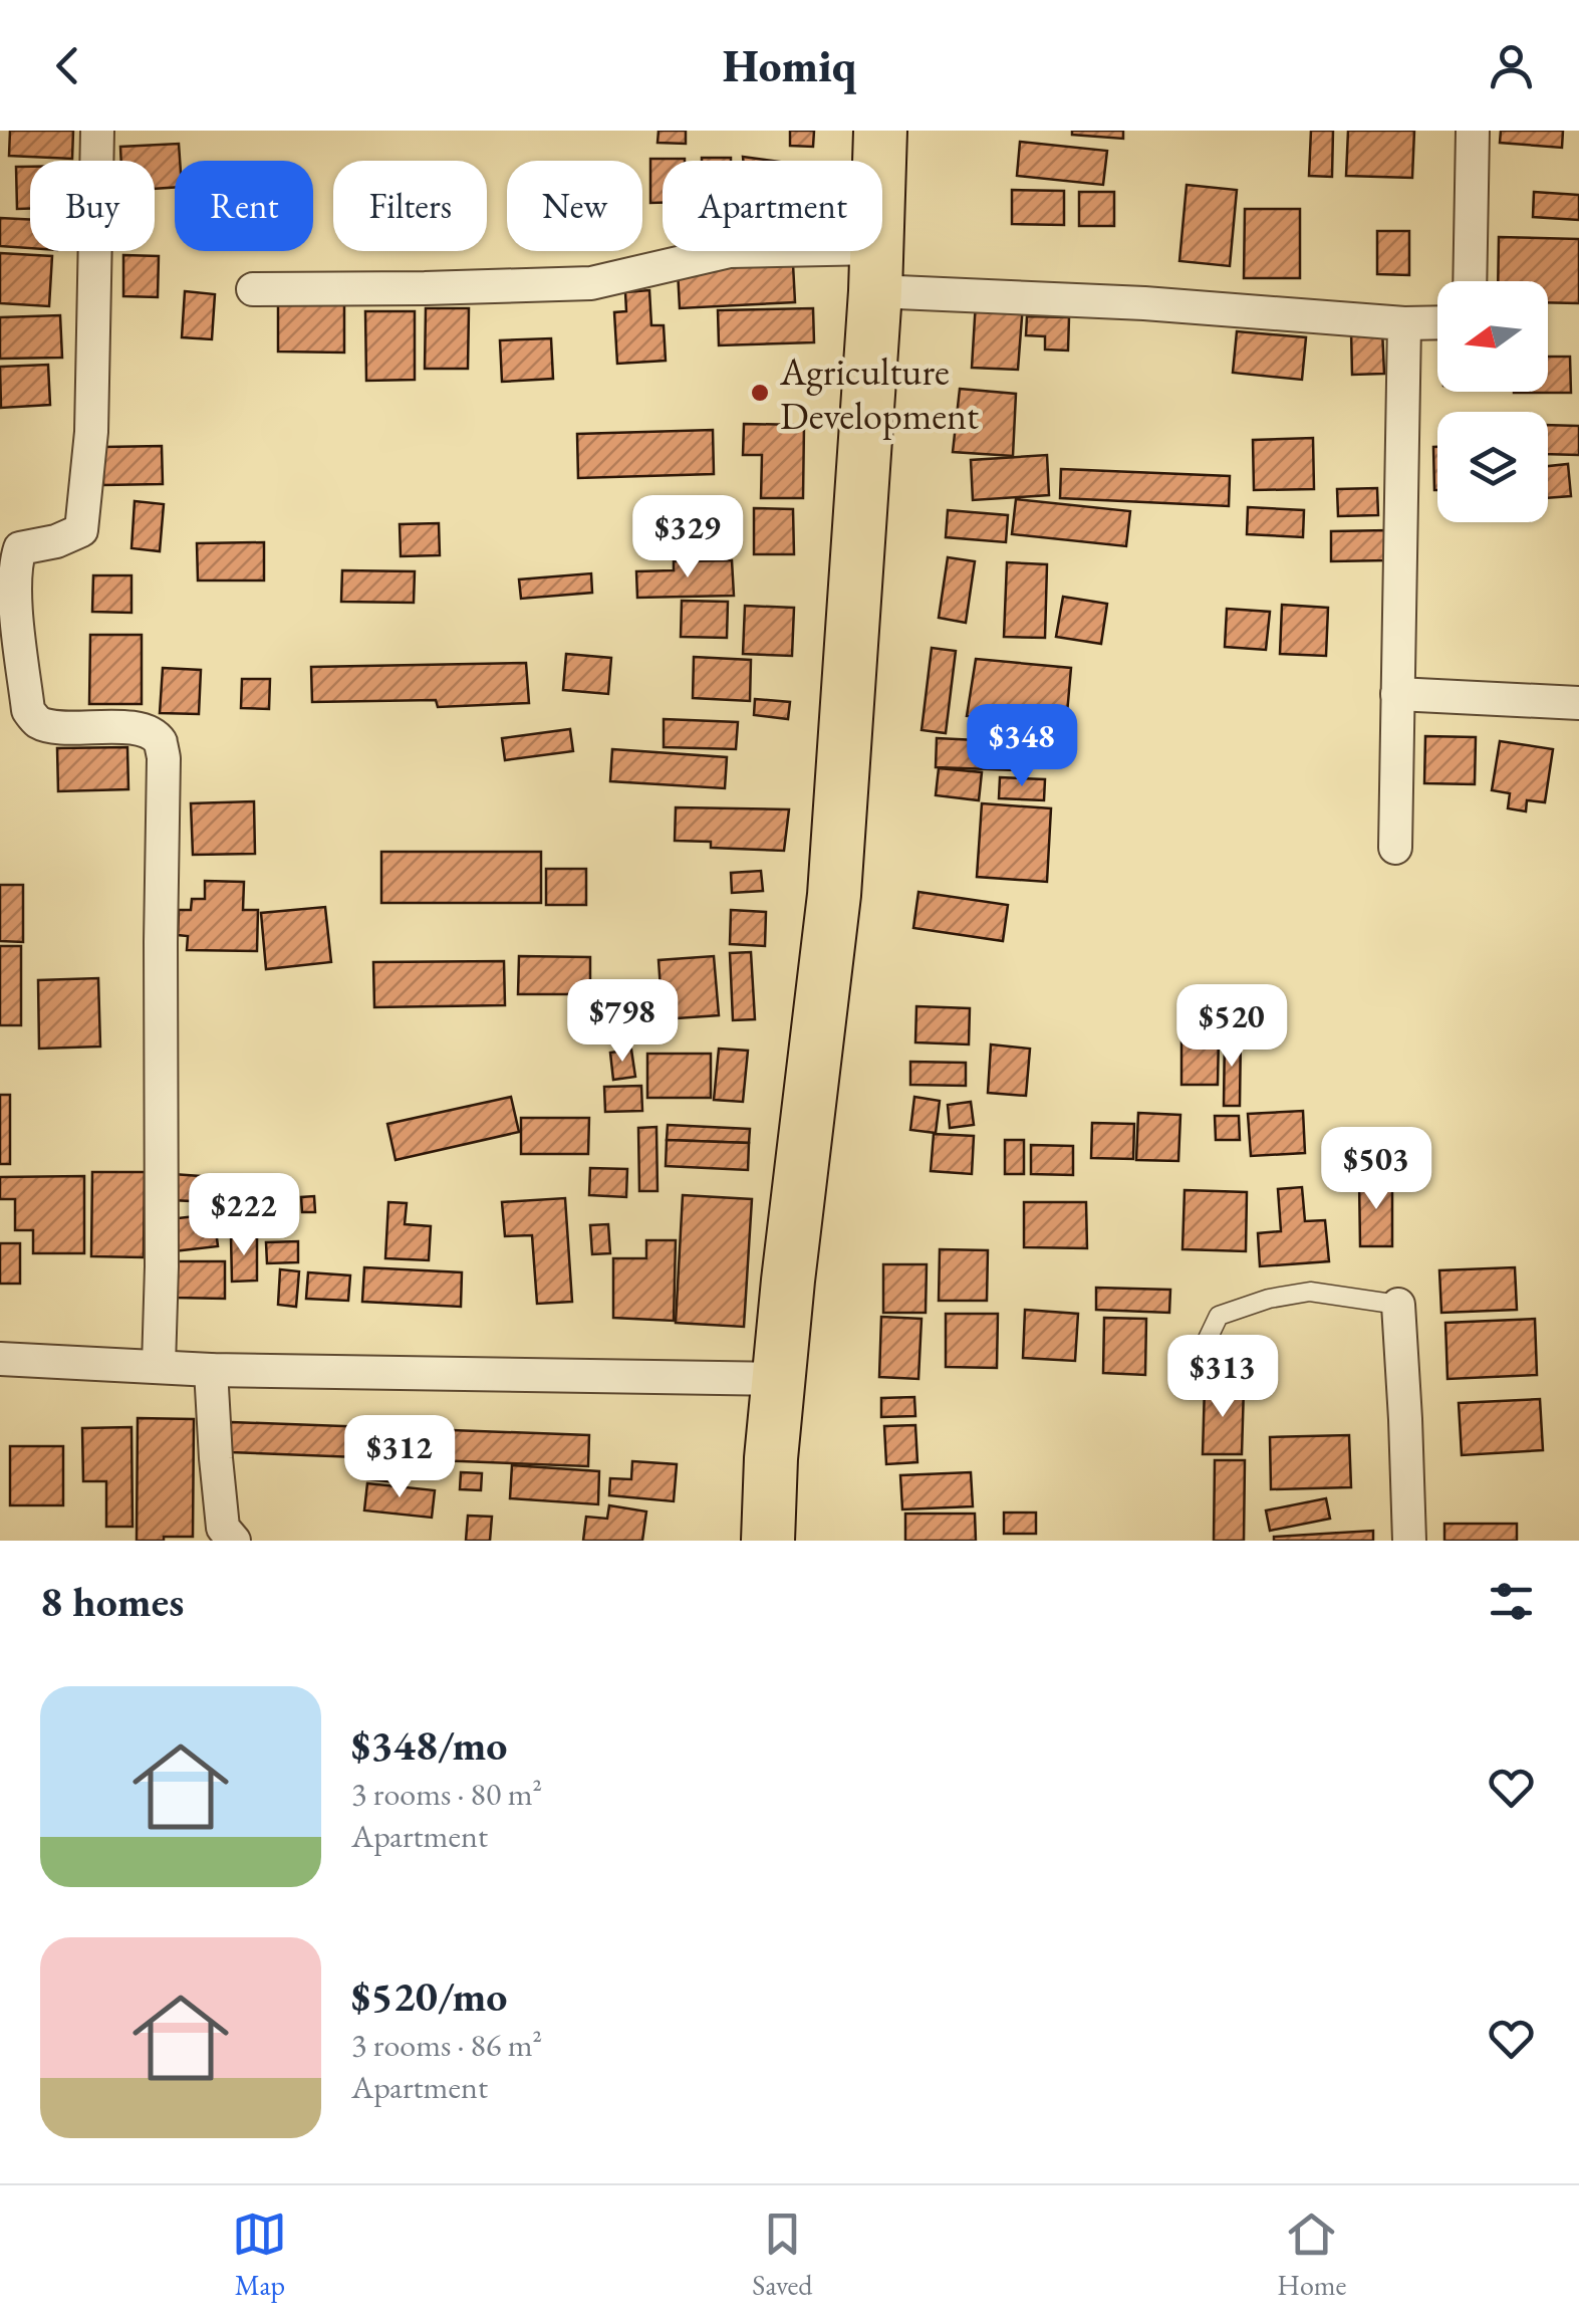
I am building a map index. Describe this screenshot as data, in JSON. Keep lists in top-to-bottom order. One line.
{"places":["Agriculture Development"],"north":"left","page":{"header":"Homiq","chip":["Buy","Rent","Filters","New","Apartment"],"price":["$329","$348","$798","$520","$503","$222","$313","$312"],"heading":"8 homes","list":[{"name":"$348/mo","note":"3 rooms · 80 m² · Apartment"},{"name":"$520/mo","note":"3 rooms · 86 m² · Apartment"}],"tabs":["Map","Saved","Home"]}}
